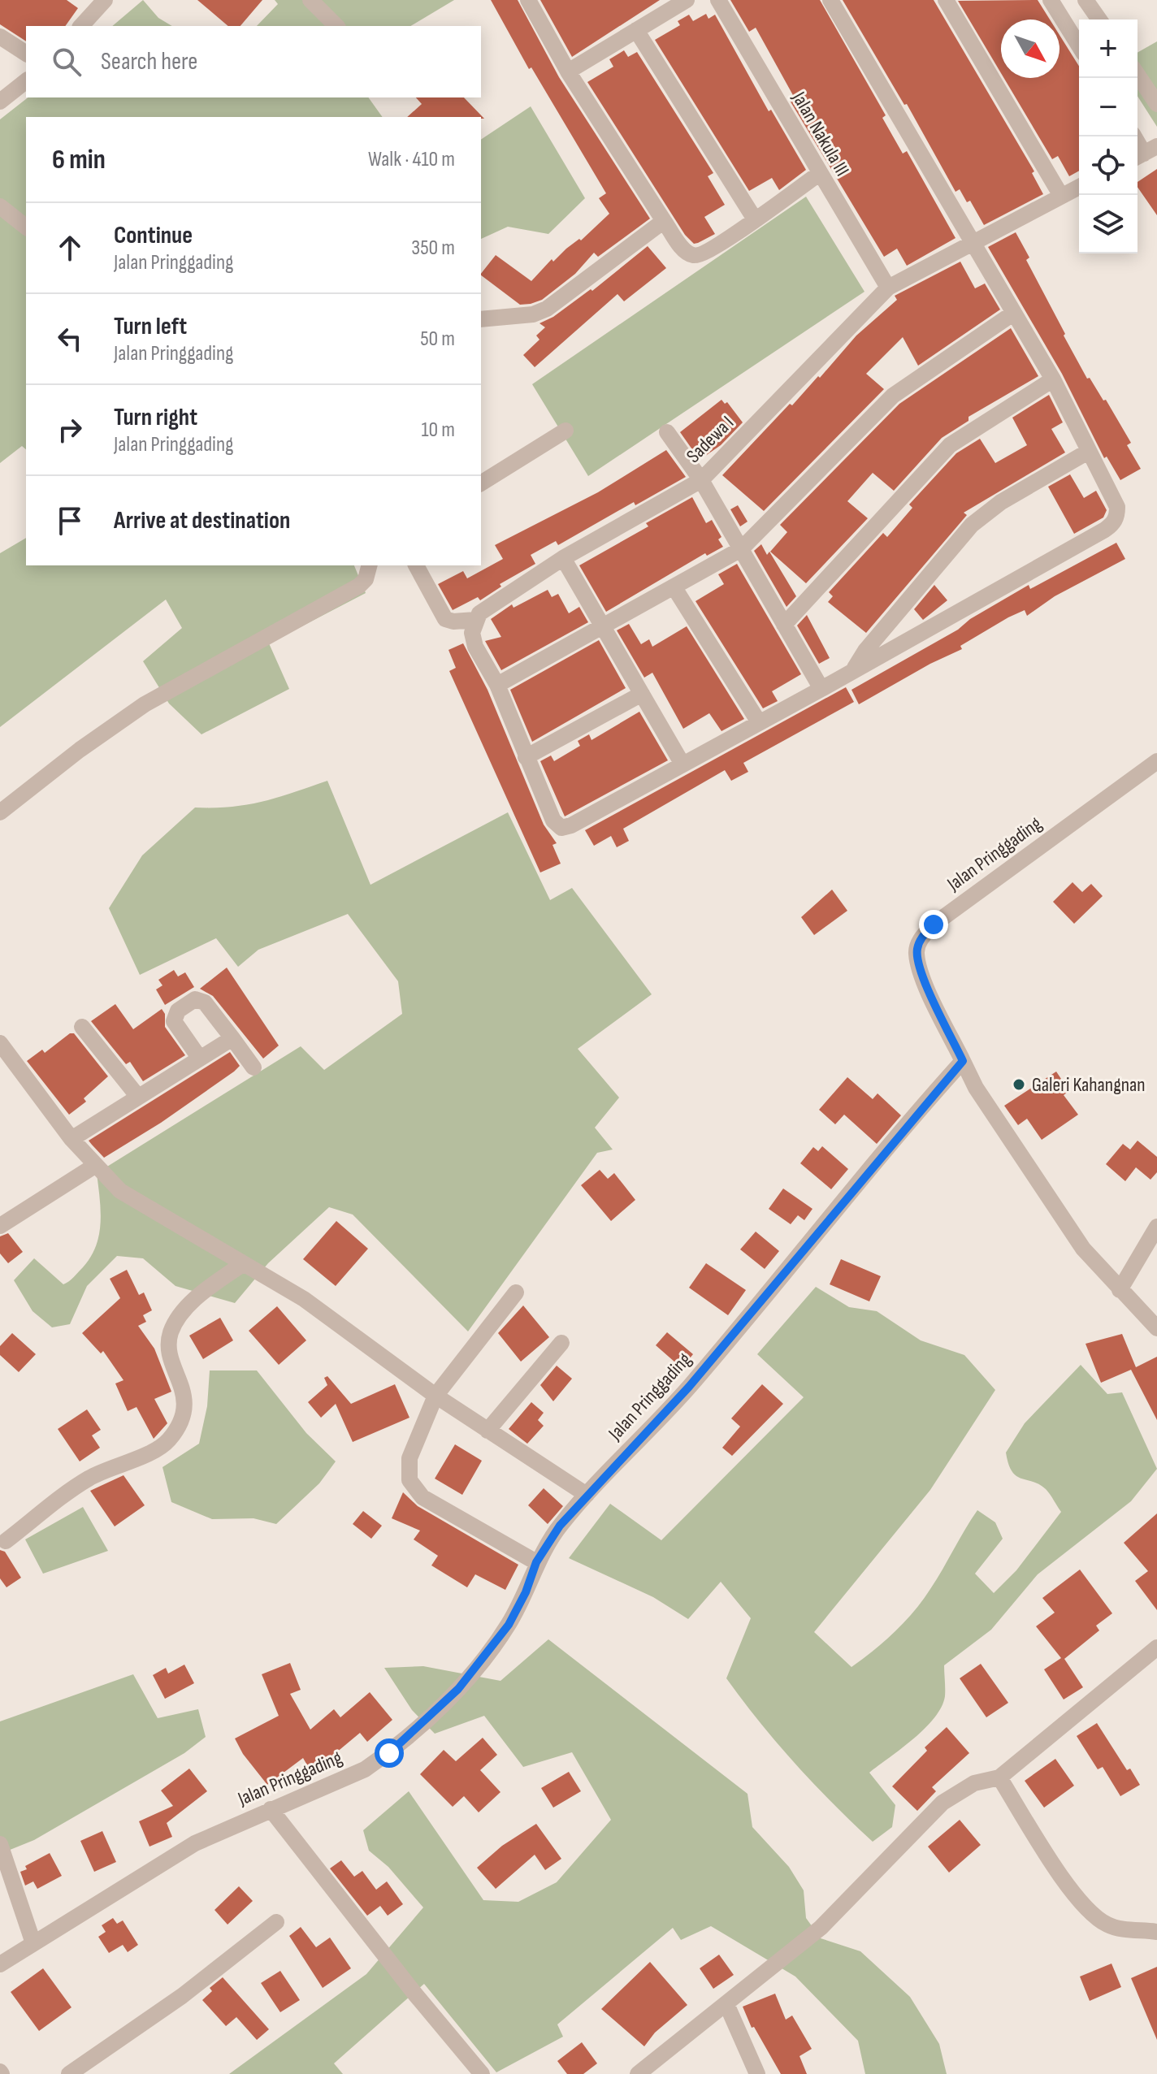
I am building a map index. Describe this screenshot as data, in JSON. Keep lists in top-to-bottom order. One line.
{"streets":{"street":["Jalan Nakula III","Sadewa I","Jalan Pringgading"]},"crossings":[["Jalan Nakula III","Sadewa I"]],"places":["Galeri Kahangnan"],"north":"bottom right","page":{"map_buttons":["+","−"],"search":"Search here","heading":["6 min","Walk · 410 m"],"list":[["Continue","Jalan Pringgading","350 m"],["Turn left","Jalan Pringgading","50 m"],["Turn right","Jalan Pringgading","10 m"],"Arrive at destination"]}}
